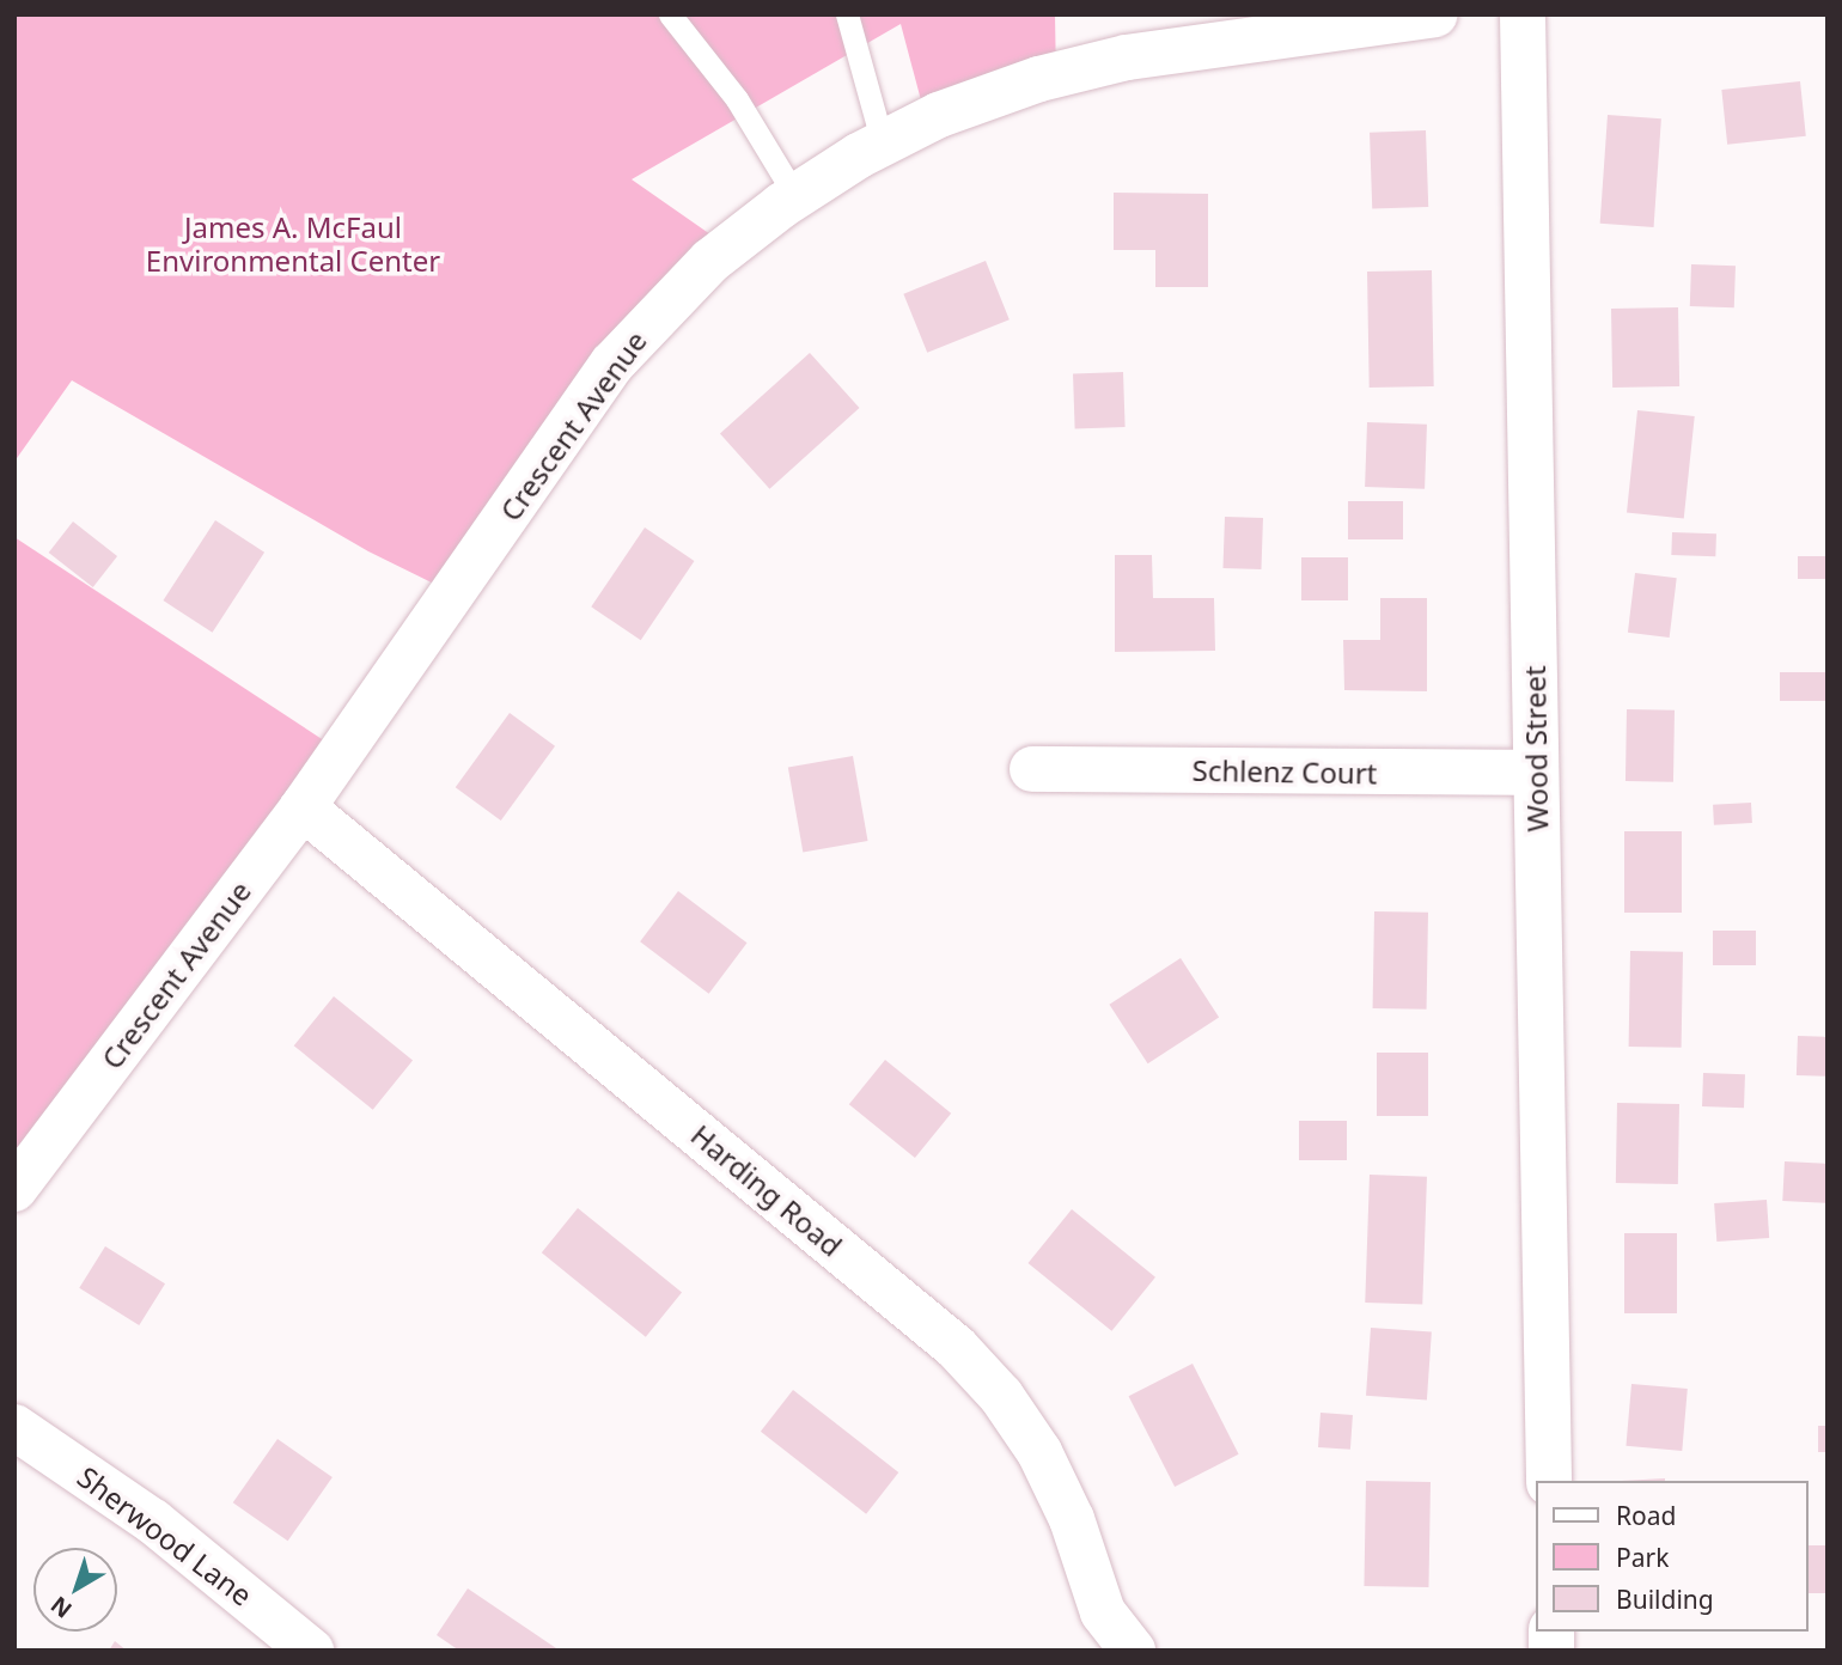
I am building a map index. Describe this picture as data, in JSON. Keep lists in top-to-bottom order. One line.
{"streets":{"street":["Crescent Avenue","Wood Street","Schlenz Court","Harding Road","Sherwood Lane"]},"crossings":[["Crescent Avenue","Harding Road"],["Wood Street","Schlenz Court"]],"parks":["James A. McFaul Environmental Center"],"legend":["Road","Park","Building"],"north":"bottom left"}
